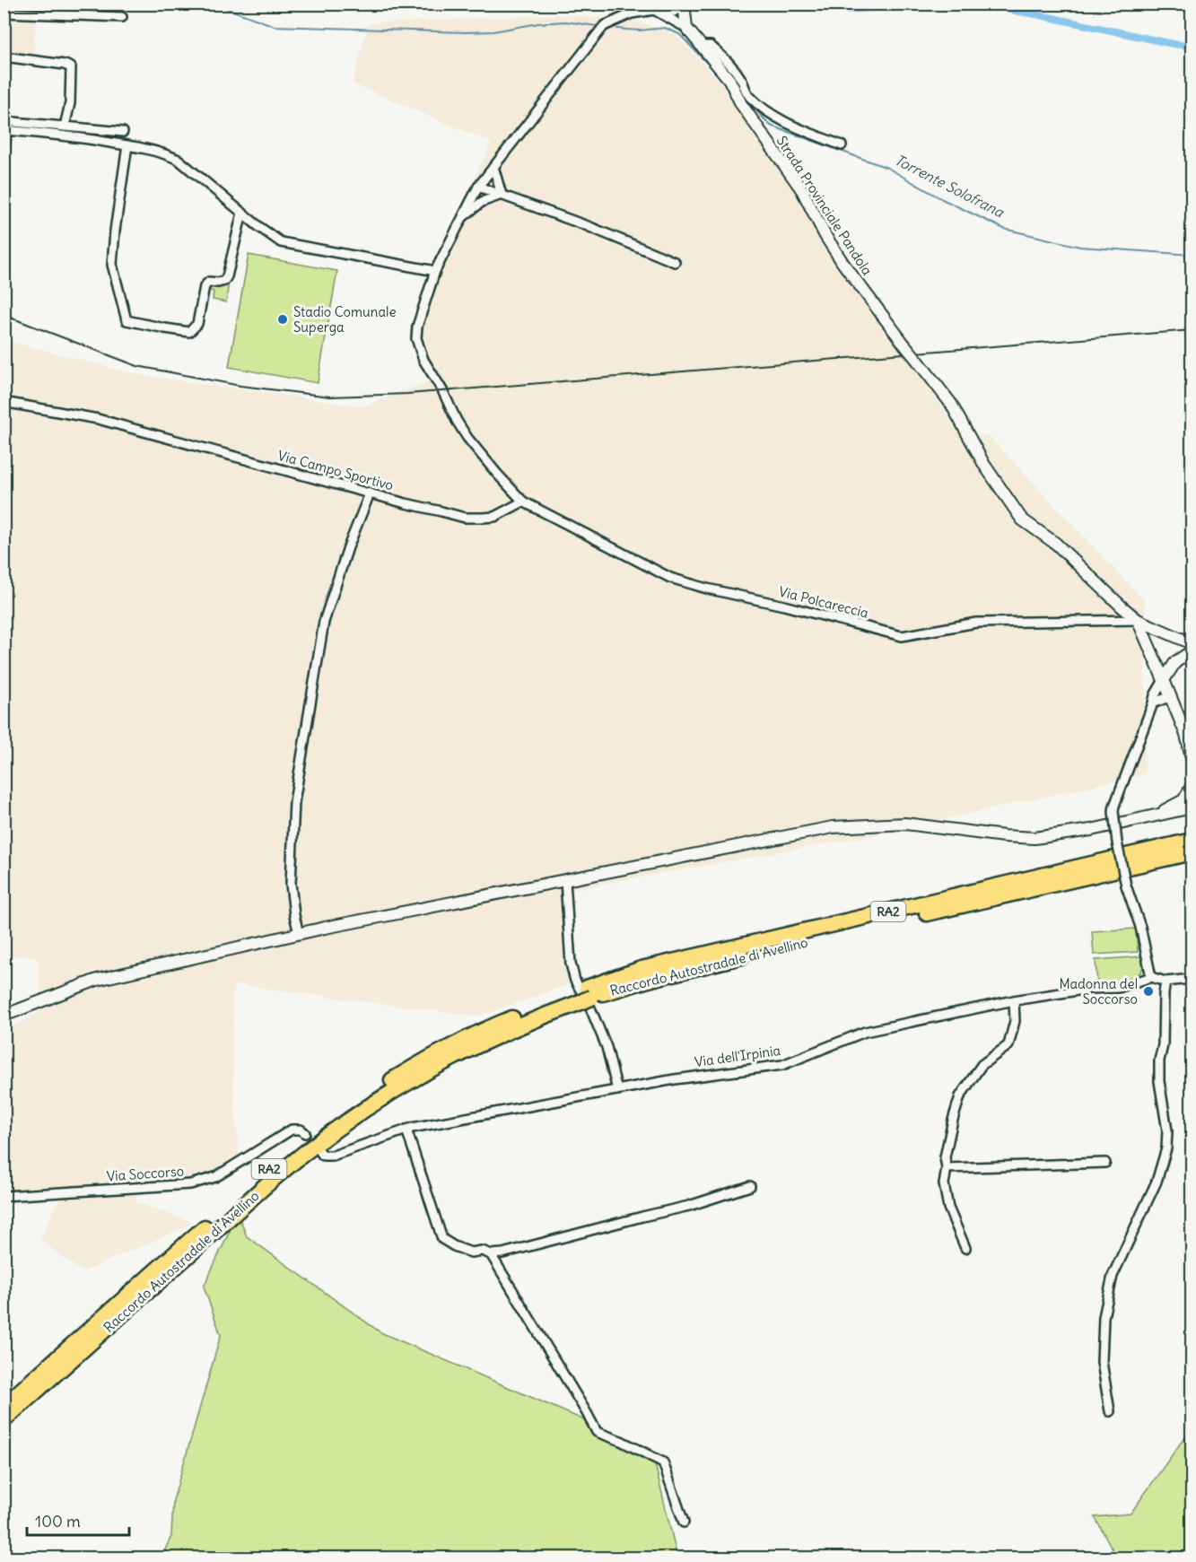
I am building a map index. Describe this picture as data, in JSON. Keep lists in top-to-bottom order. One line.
{"streets":{"highway":["RA2","Raccordo Autostradale di Avellino"],"street":["Strada Provinciale Pandola","Via Campo Sportivo","Via Polcareccia","Via dell'Irpinia","Via Soccorso"]},"crossings":[["Strada Provinciale Pandola","Via Polcareccia"],["Via Campo Sportivo","Via Polcareccia"]],"water":["Torrente Solofrana"],"places":["Stadio Comunale Superga","Madonna del Soccorso"],"scale_bar":"100 m"}
